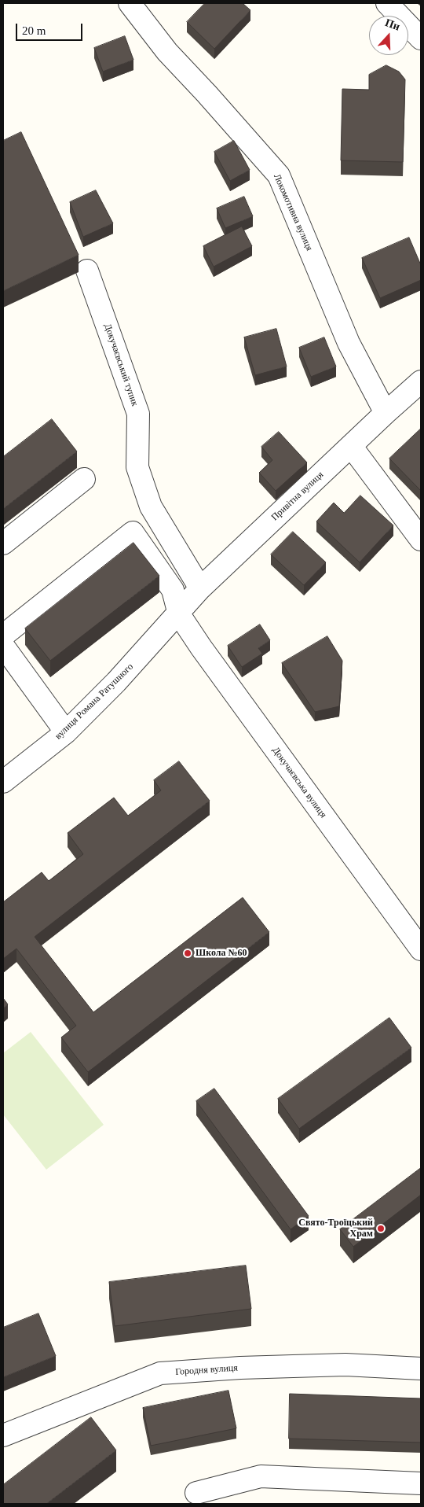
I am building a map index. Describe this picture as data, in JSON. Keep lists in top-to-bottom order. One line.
{"streets":{"street":["Локомотивна вулиця","Докучаєвський тупик","Привітна вулиця","вулиця Романа Ратушного","Докучаєвська вулиця","Городня вулиця"]},"crossings":[["Локомотивна вулиця","Привітна вулиця"],["Докучаєвський тупик","Привітна вулиця"],["Привітна вулиця","вулиця Романа Ратушного"],["Привітна вулиця","Докучаєвська вулиця"],["вулиця Романа Ратушного","Докучаєвська вулиця"]],"places":["Школа №60","Свято-Троїцький Храм"],"scale_bar":"20 m","north":"top"}
